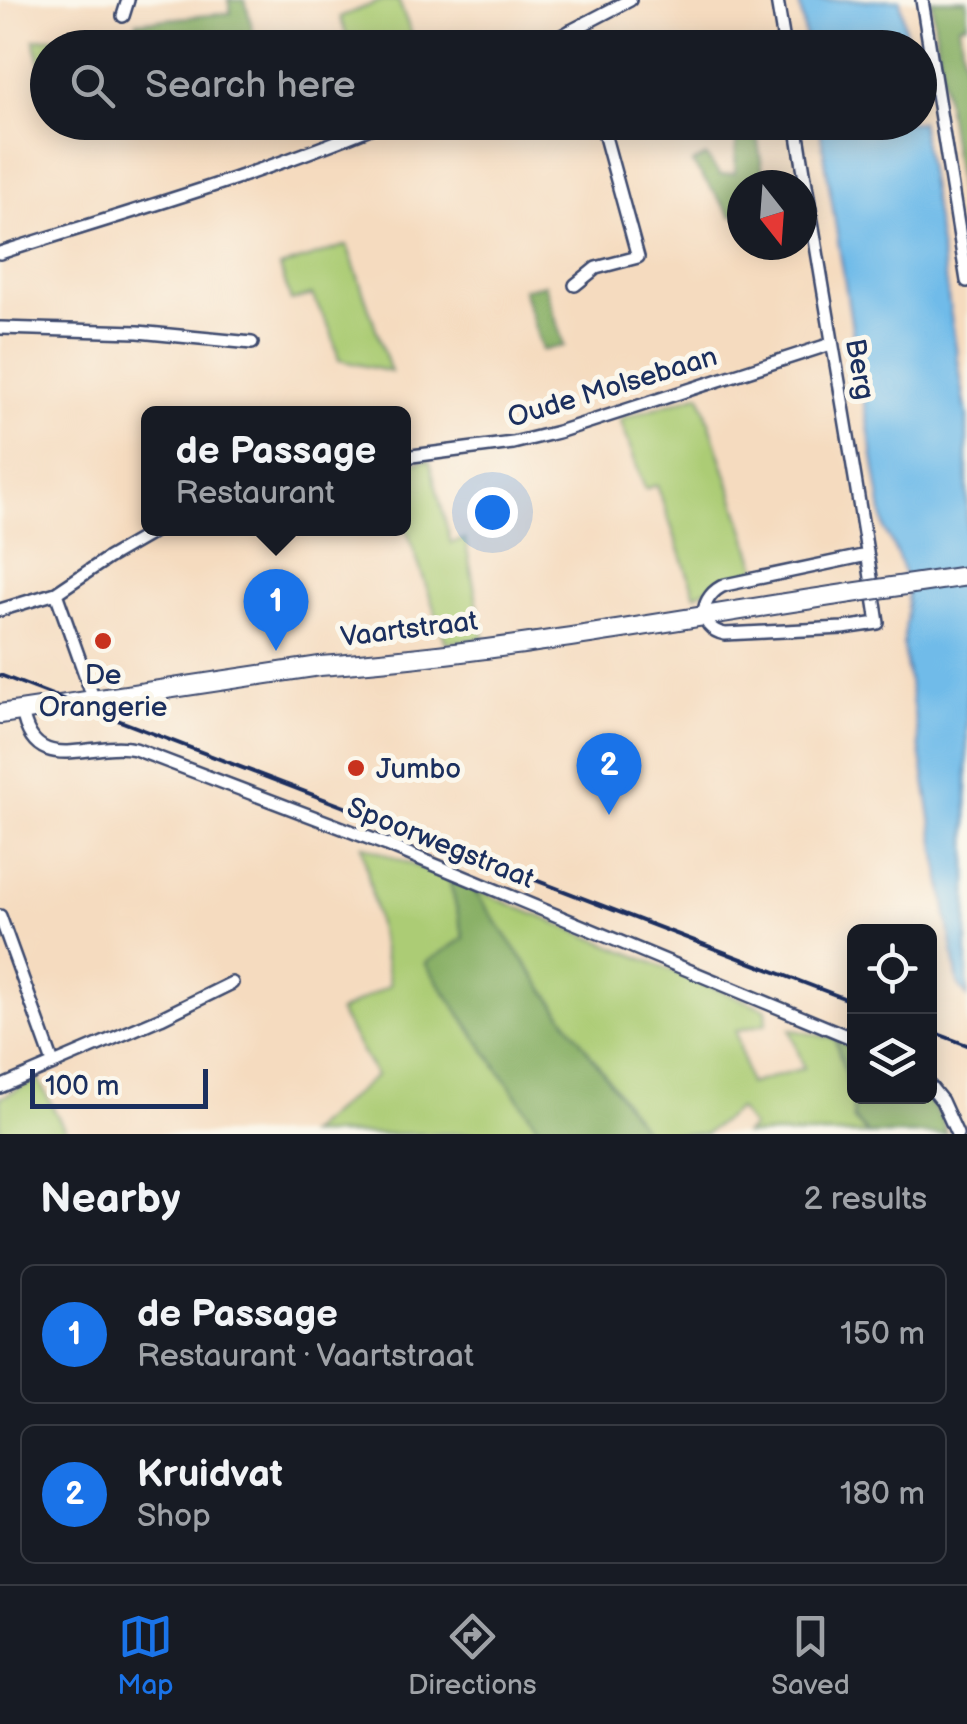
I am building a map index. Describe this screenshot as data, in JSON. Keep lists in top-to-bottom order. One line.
{"streets":{"main road":["Vaartstraat"],"street":["Berg","Oude Molsebaan","Spoorwegstraat"]},"crossings":[["Berg","Oude Molsebaan"],["Berg","Vaartstraat"],["Vaartstraat","Spoorwegstraat"]],"places":["De Orangerie","Jumbo"],"scale_bar":"100 m","north":"bottom","page":{"search":"Search here","popup":["de Passage","Restaurant"],"pins":["1","2"],"scale":"100 m","heading":["Nearby","2 results"],"list":[{"mark":"1","name":"de Passage","note":"Restaurant · Vaartstraat","value":"150 m"},{"mark":"2","name":"Kruidvat","note":"Shop","value":"180 m"}],"nav":["Map","Directions","Saved"]}}
